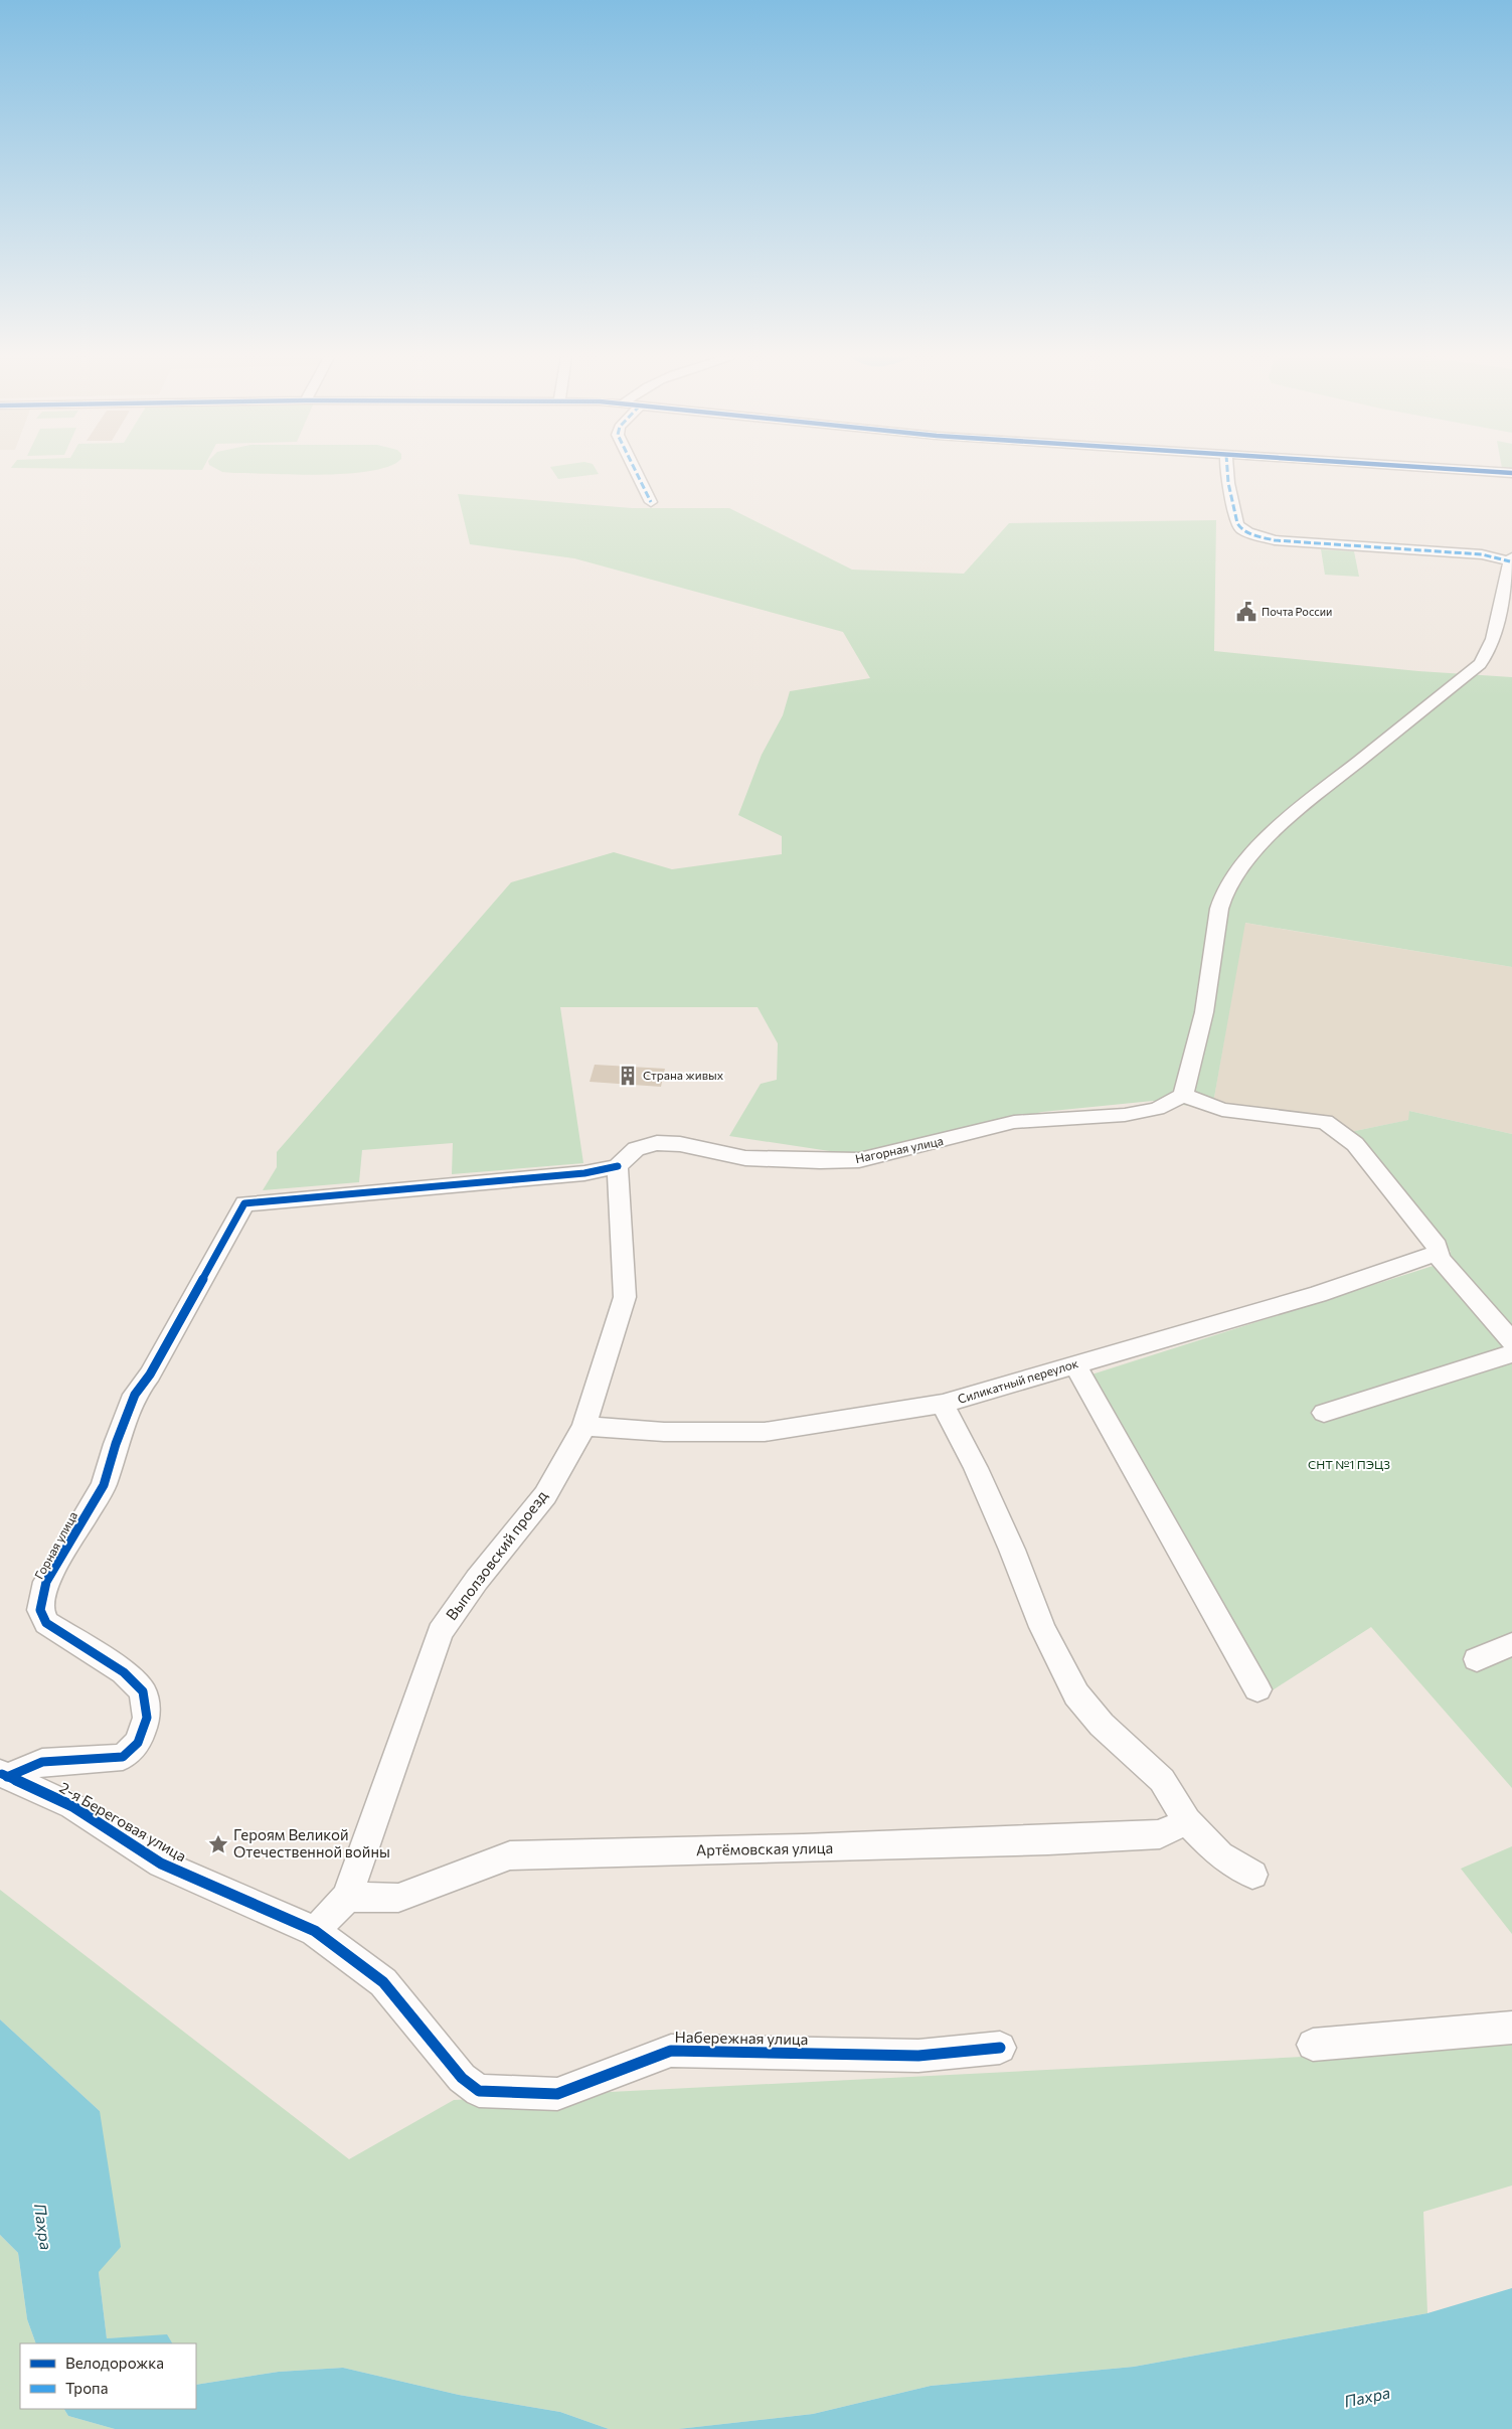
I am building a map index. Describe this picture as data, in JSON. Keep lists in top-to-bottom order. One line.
{"streets":{"street":["Нагорная улица","Силикатный переулок","Горная улица","Выползовский проезд","2-я Береговая улица","Артёмовская улица","Набережная улица"]},"crossings":[["Нагорная улица","Горная улица"],["Нагорная улица","Выползовский проезд"],["Силикатный переулок","Выползовский проезд"],["Горная улица","Выползовский проезд"],["Горная улица","2-я Береговая улица"],["Выползовский проезд","2-я Береговая улица"],["Выползовский проезд","Артёмовская улица"],["Выползовский проезд","Набережная улица"],["2-я Береговая улица","Набережная улица"]],"water":["Пахра"],"parks":["СНТ №1 ПЭЦЗ"],"places":{"public building":["Почта России"],"building":["Страна живых"],"place":["Героям Великой Отечественной войны"]},"legend":["Велодорожка","Тропа"]}
